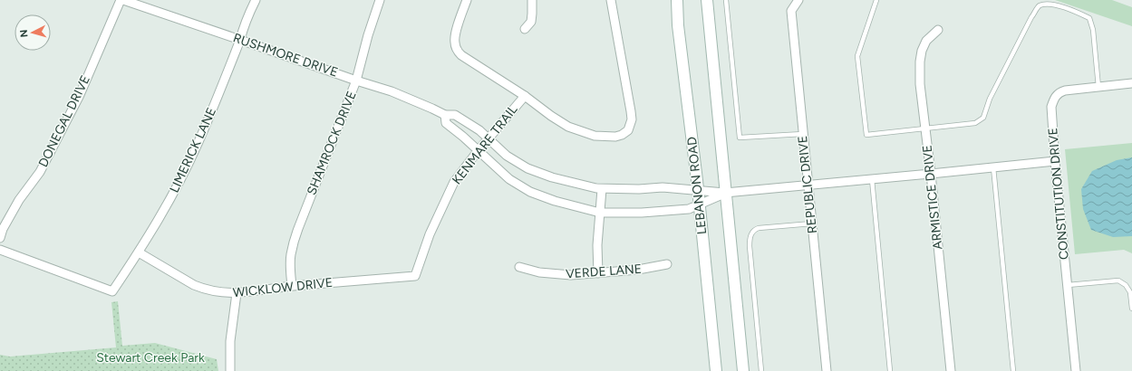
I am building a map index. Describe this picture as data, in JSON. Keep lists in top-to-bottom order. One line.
{"streets":{"main road":["LEBANON ROAD"],"street":["RUSHMORE DRIVE","DONEGAL DRIVE","SHAMROCK DRIVE","KENMARE TRAIL","LIMERICK LANE","REPUBLIC DRIVE","CONSTITUTION DRIVE","ARMISTICE DRIVE","VERDE LANE","WICKLOW DRIVE"]},"crossings":[["RUSHMORE DRIVE","DONEGAL DRIVE"],["RUSHMORE DRIVE","SHAMROCK DRIVE"],["RUSHMORE DRIVE","KENMARE TRAIL"],["RUSHMORE DRIVE","LIMERICK LANE"],["RUSHMORE DRIVE","REPUBLIC DRIVE"],["RUSHMORE DRIVE","LEBANON ROAD"],["RUSHMORE DRIVE","CONSTITUTION DRIVE"],["RUSHMORE DRIVE","ARMISTICE DRIVE"],["SHAMROCK DRIVE","WICKLOW DRIVE"],["KENMARE TRAIL","WICKLOW DRIVE"],["LIMERICK LANE","WICKLOW DRIVE"]],"parks":["Stewart Creek Park"],"north":"left"}
